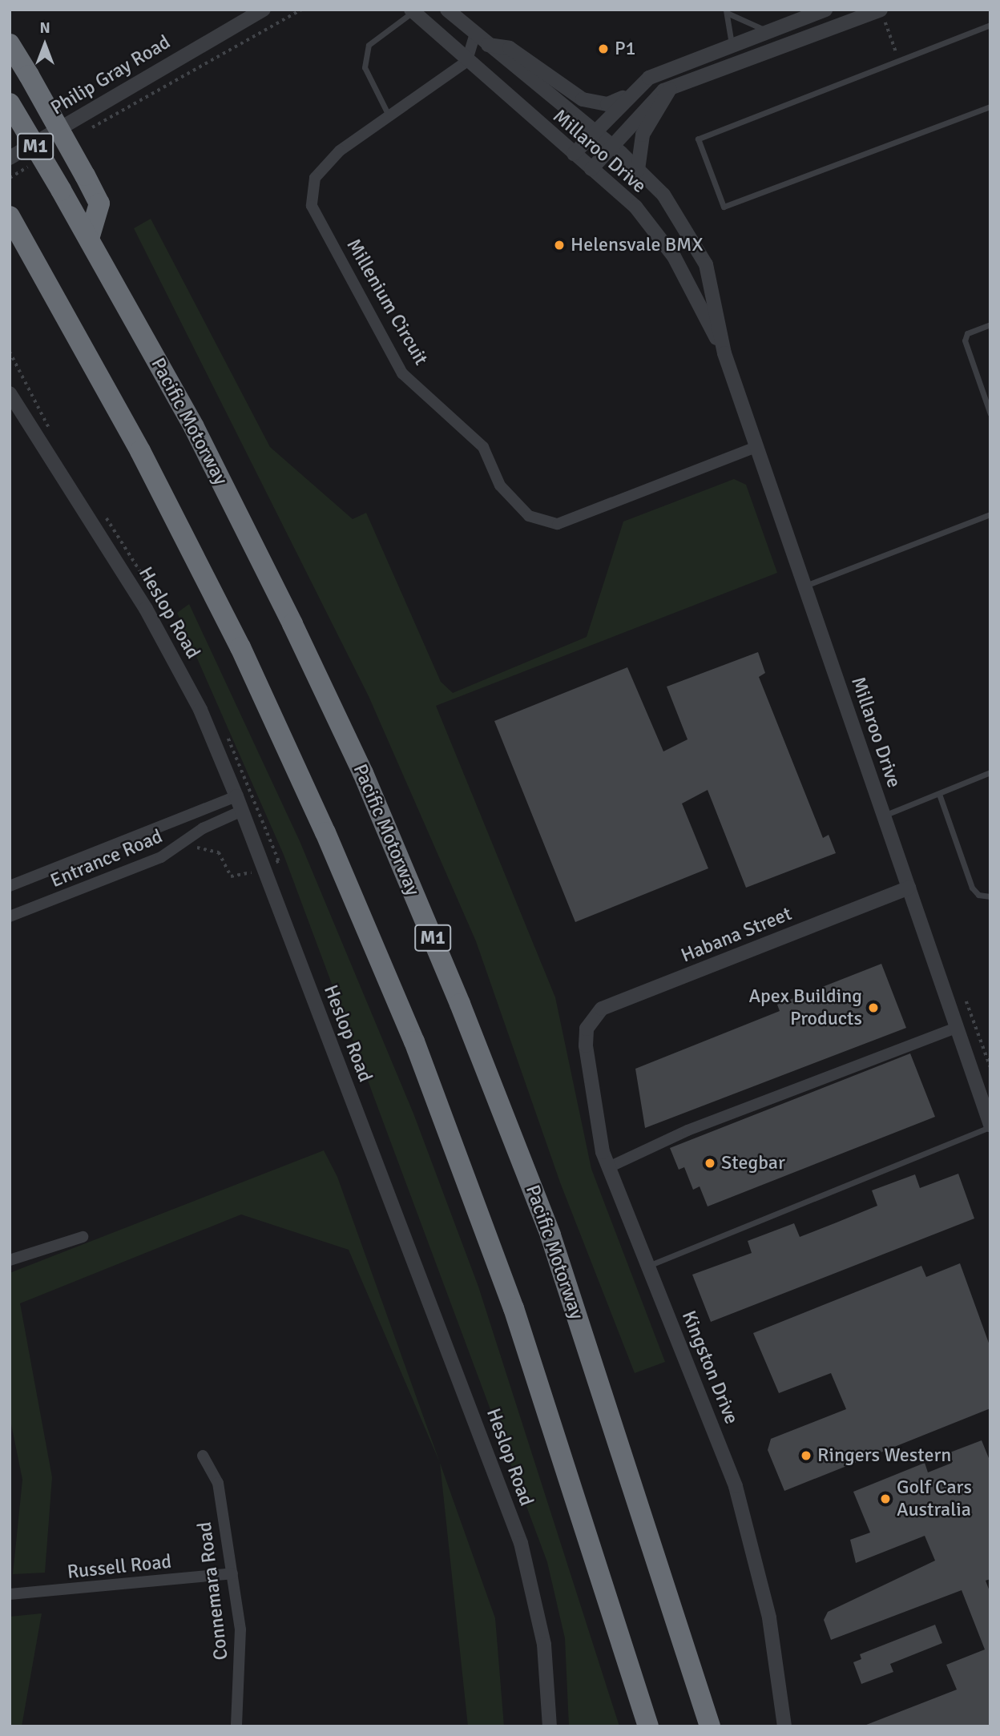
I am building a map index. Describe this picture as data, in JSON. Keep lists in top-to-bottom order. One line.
{"streets":{"highway":["M1","Pacific Motorway"],"street":["Philip Gray Road","Millaroo Drive","Millenium Circuit","Heslop Road","Entrance Road","Habana Street","Kingston Drive","Russell Road","Connemara Road"]},"crossings":[["Millaroo Drive","Millenium Circuit"],["Millaroo Drive","Habana Street"],["Heslop Road","Entrance Road"],["Habana Street","Kingston Drive"],["Russell Road","Connemara Road"]],"places":["P1","Helensvale BMX","Apex Building Products","Stegbar","Ringers Western","Golf Cars Australia"],"north":"top"}
